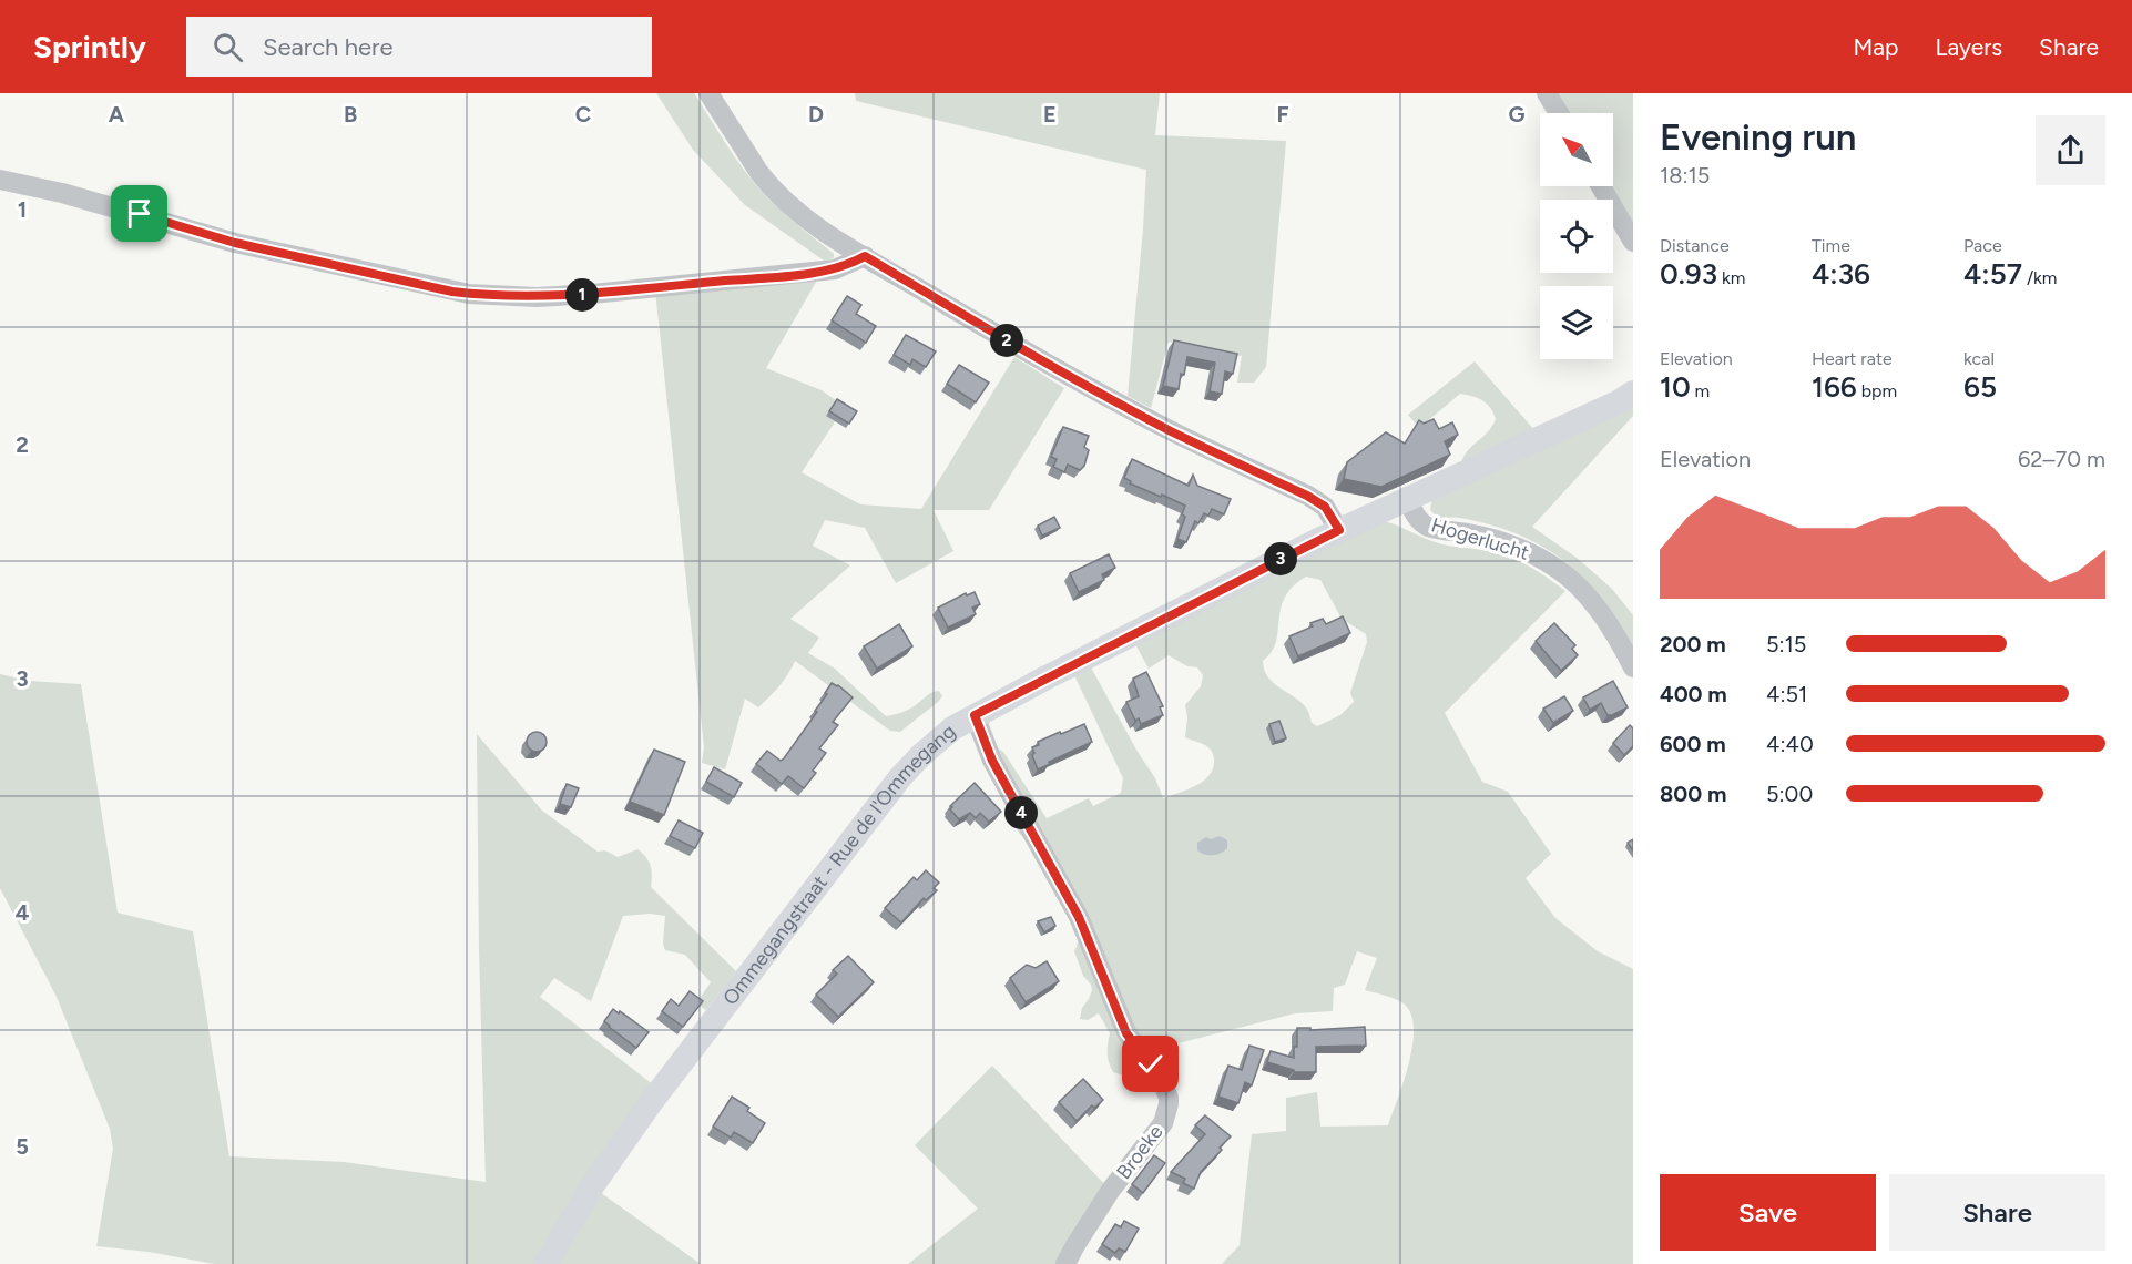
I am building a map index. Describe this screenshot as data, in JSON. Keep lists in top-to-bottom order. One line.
{"streets":{"main road":["Ommegangstraat - Rue de l'Ommegang"],"street":["Hogerlucht","Broeke"]},"crossings":[["Hogerlucht","Ommegangstraat - Rue de l'Ommegang"],["Ommegangstraat - Rue de l'Ommegang","Broeke"]],"north":"top left","page":{"header":"Sprintly","search":"Search here","nav":["Map","Layers","Share"],"heading":["Evening run","18:15"],"stats":[["Distance","0.93 km"],["Time","4:36"],["Pace","4:57 /km"],["Elevation","10 m"],["Heart rate","166 bpm"],["kcal","65"]],"pins":["1","2","3","4"],"chart":["Elevation","62–70 m"],"list":[{"name":"200 m","note":"5:15"},{"name":"400 m","note":"4:51"},{"name":"600 m","note":"4:40"},{"name":"800 m","note":"5:00"}],"buttons":["Save","Share"]},"grid":{"columns":["A","B","C","D","E","F","G"],"rows":["1","2","3","4","5"]}}
